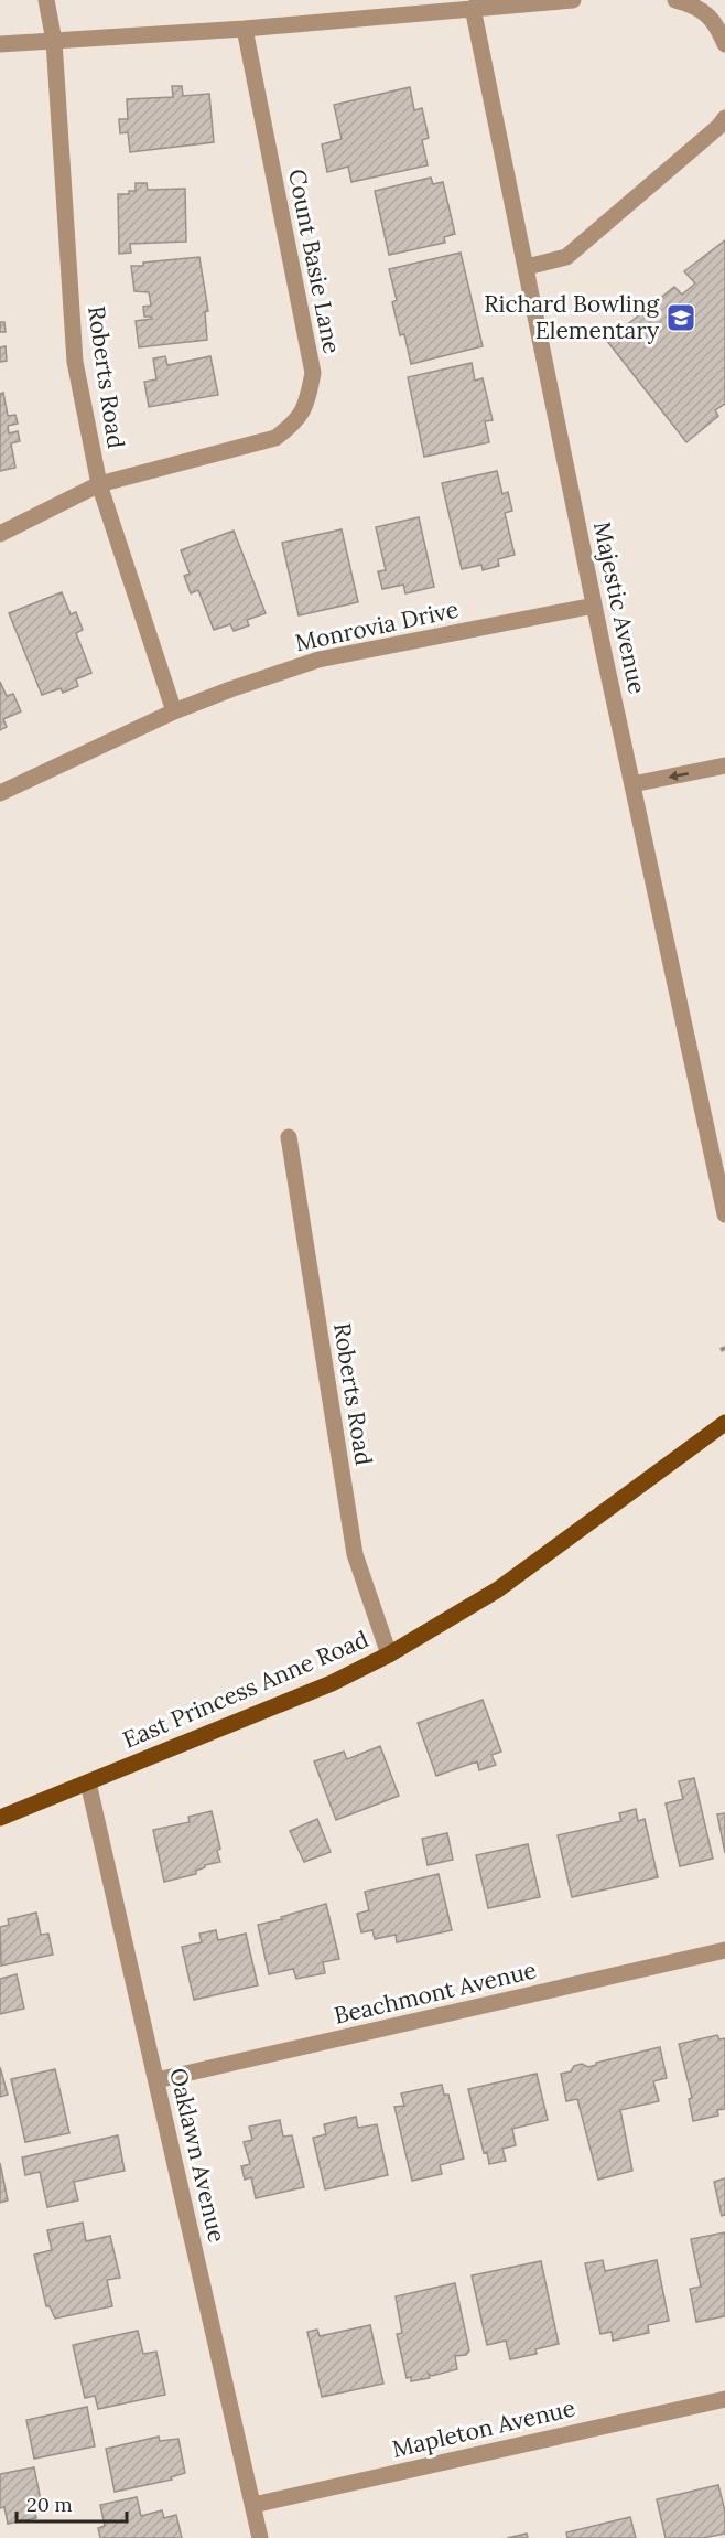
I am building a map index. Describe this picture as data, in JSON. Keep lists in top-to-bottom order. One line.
{"streets":{"main road":["East Princess Anne Road"],"street":["Count Basie Lane","Roberts Road","Majestic Avenue","Monrovia Drive","Beachmont Avenue","Oaklawn Avenue","Mapleton Avenue"]},"crossings":[["Count Basie Lane","Roberts Road"],["Roberts Road","Monrovia Drive"],["Roberts Road","East Princess Anne Road"],["Majestic Avenue","Monrovia Drive"],["East Princess Anne Road","Oaklawn Avenue"],["Beachmont Avenue","Oaklawn Avenue"],["Oaklawn Avenue","Mapleton Avenue"]],"places":{"school or university":["Richard Bowling Elementary"]},"scale_bar":"20 m"}
